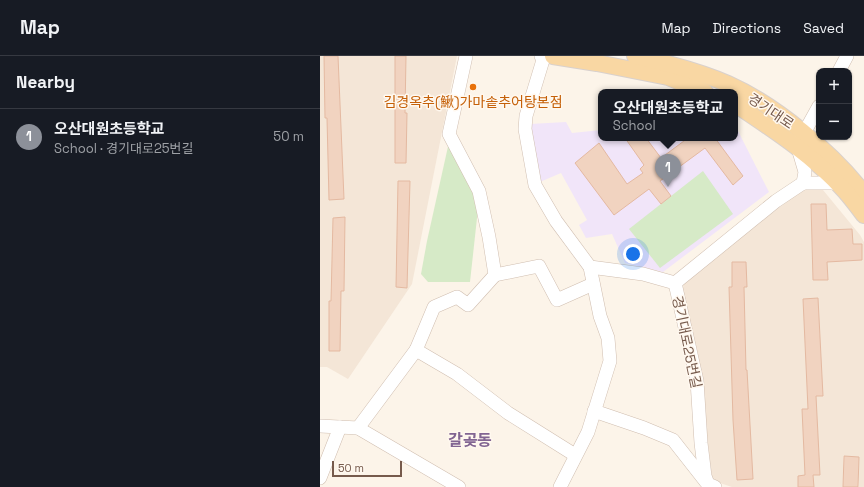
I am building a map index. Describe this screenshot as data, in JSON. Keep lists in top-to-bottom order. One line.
{"streets":{"main road":["경기대로"],"street":["경기대로25번길"]},"districts":["갈곶동"],"places":["김경옥추(鰍)가마솥추어탕본점"],"scale_bar":"50 m","page":{"header":"Map","nav":["Map","Directions","Saved"],"heading":"Nearby","map_buttons":["+","−"],"popup":["오산대원초등학교","School"],"list":[{"mark":"1","name":"오산대원초등학교","note":"School · 경기대로25번길","value":"50 m"}],"pins":"1","scale":"50 m"}}
